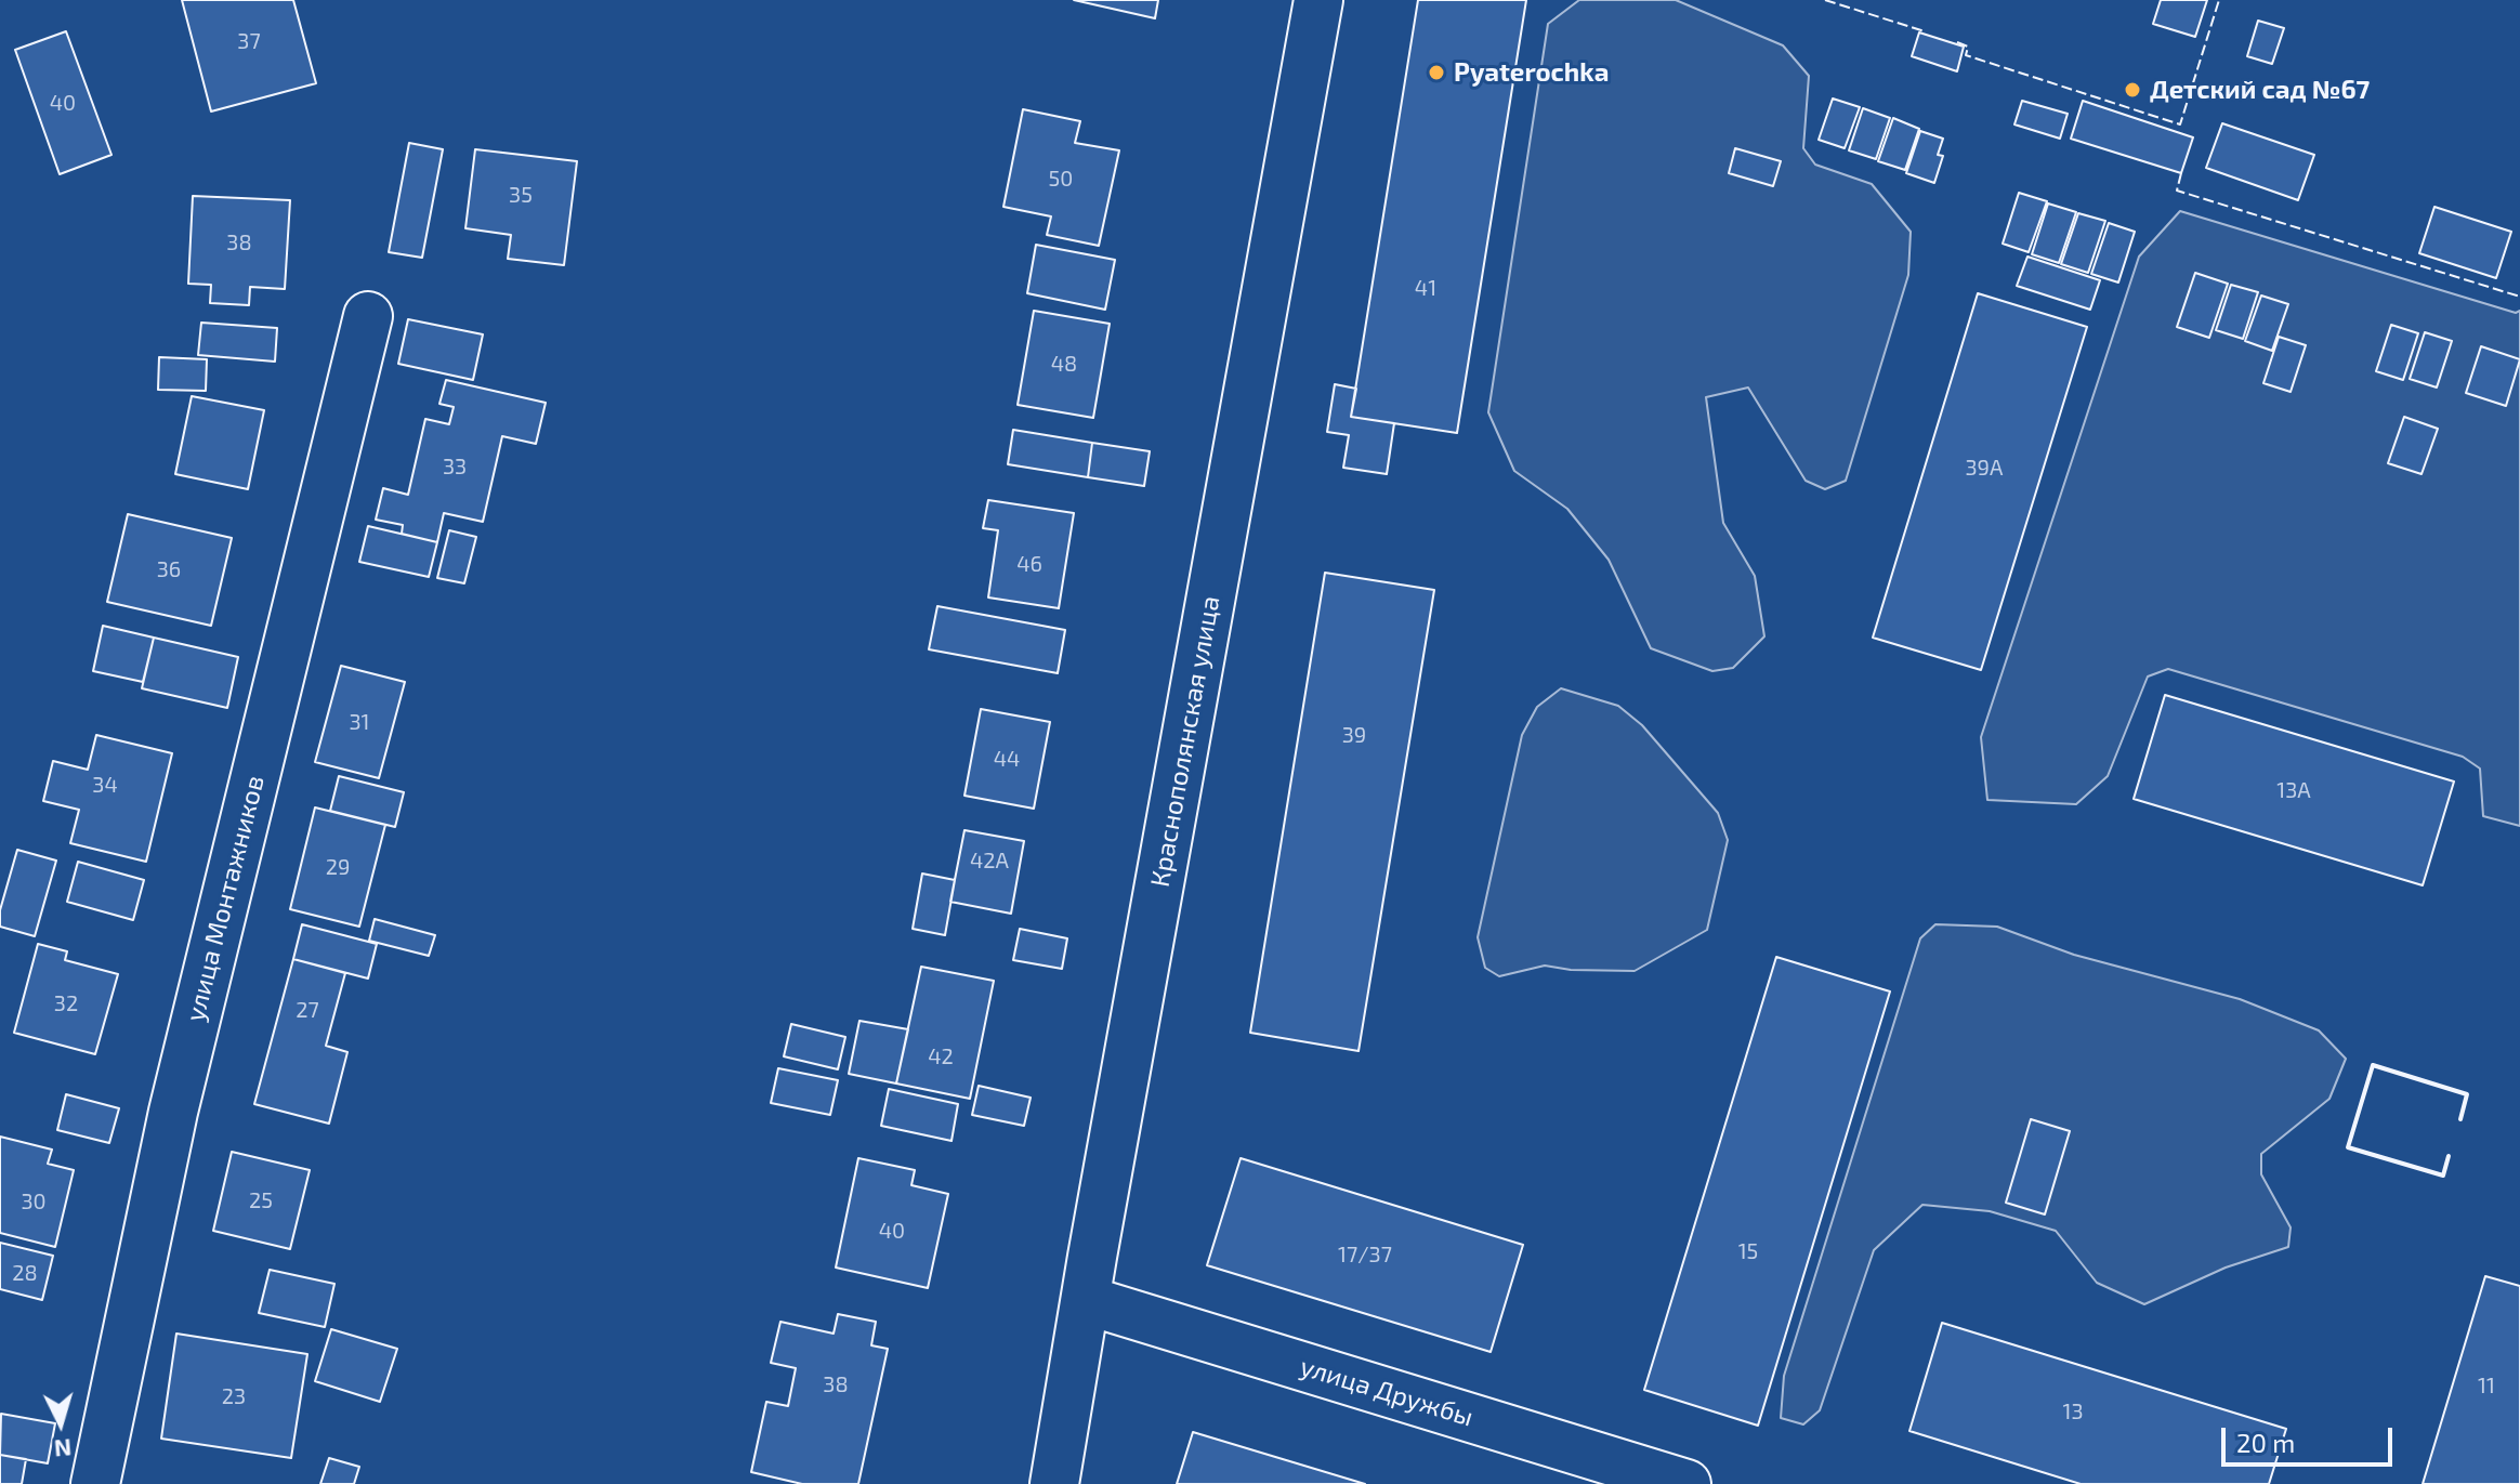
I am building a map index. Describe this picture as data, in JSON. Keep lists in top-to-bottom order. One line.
{"streets":{"street":["Краснополянская улица","улица Монтажников","улица Дружбы"]},"crossings":[["Краснополянская улица","улица Дружбы"]],"places":["Pyaterochka","Детский сад №67"],"house_numbers":["37","40","50","35","38","41","48","33","39А","46","36","31","39","44","34","13А","42А","29","32","27","42","25","30","40","15","17/37","28","38","11","23","13"],"scale_bar":"20 m","north":"bottom"}
